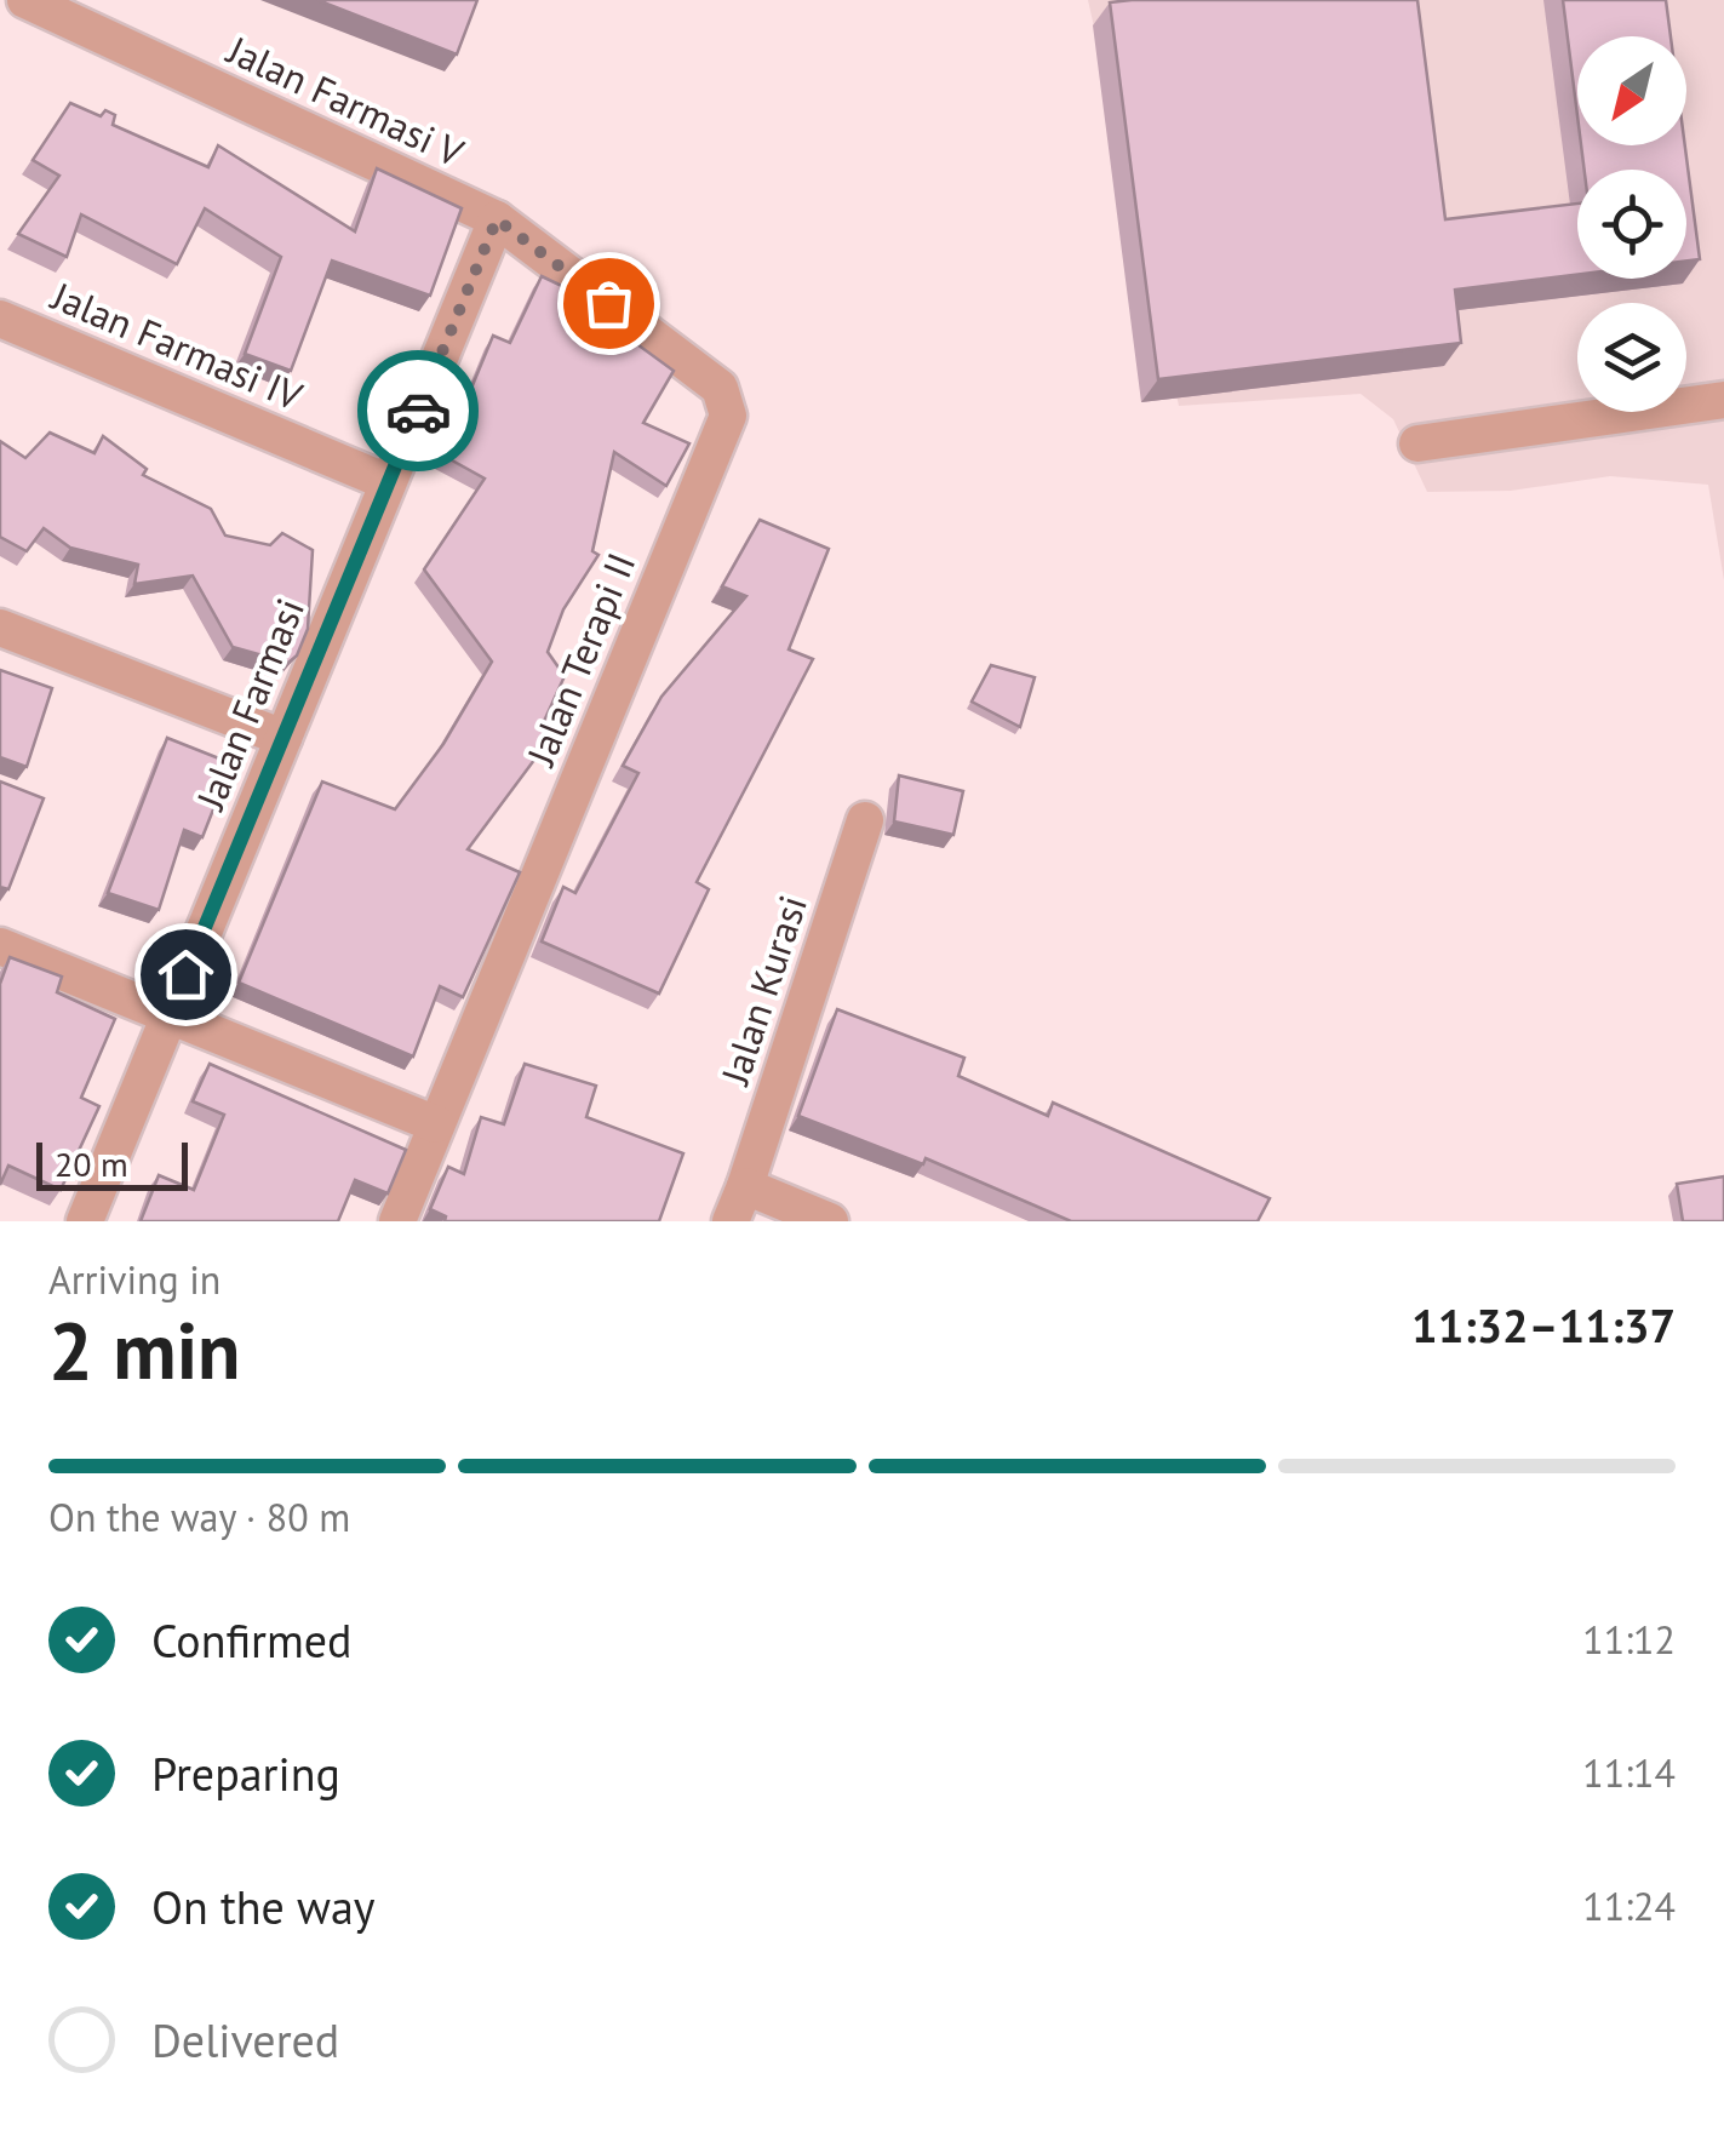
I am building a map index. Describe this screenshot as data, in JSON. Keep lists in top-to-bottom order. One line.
{"streets":{"street":["Jalan Farmasi V","Jalan Farmasi IV","Jalan Terapi II","Jalan Farmasi","Jalan Kurasi"]},"crossings":[["Jalan Farmasi V","Jalan Terapi II"],["Jalan Farmasi V","Jalan Farmasi"],["Jalan Farmasi IV","Jalan Farmasi"],["Jalan Terapi II","Jalan Farmasi"]],"scale_bar":"20 m","north":"bottom left","page":{"scale":"20 m","heading":["2 min","Arriving in","11:32–11:37"],"bar":"On the way · 80 m","list":[["Confirmed","11:12"],["Preparing","11:14"],["On the way","11:24"],"Delivered"]}}
